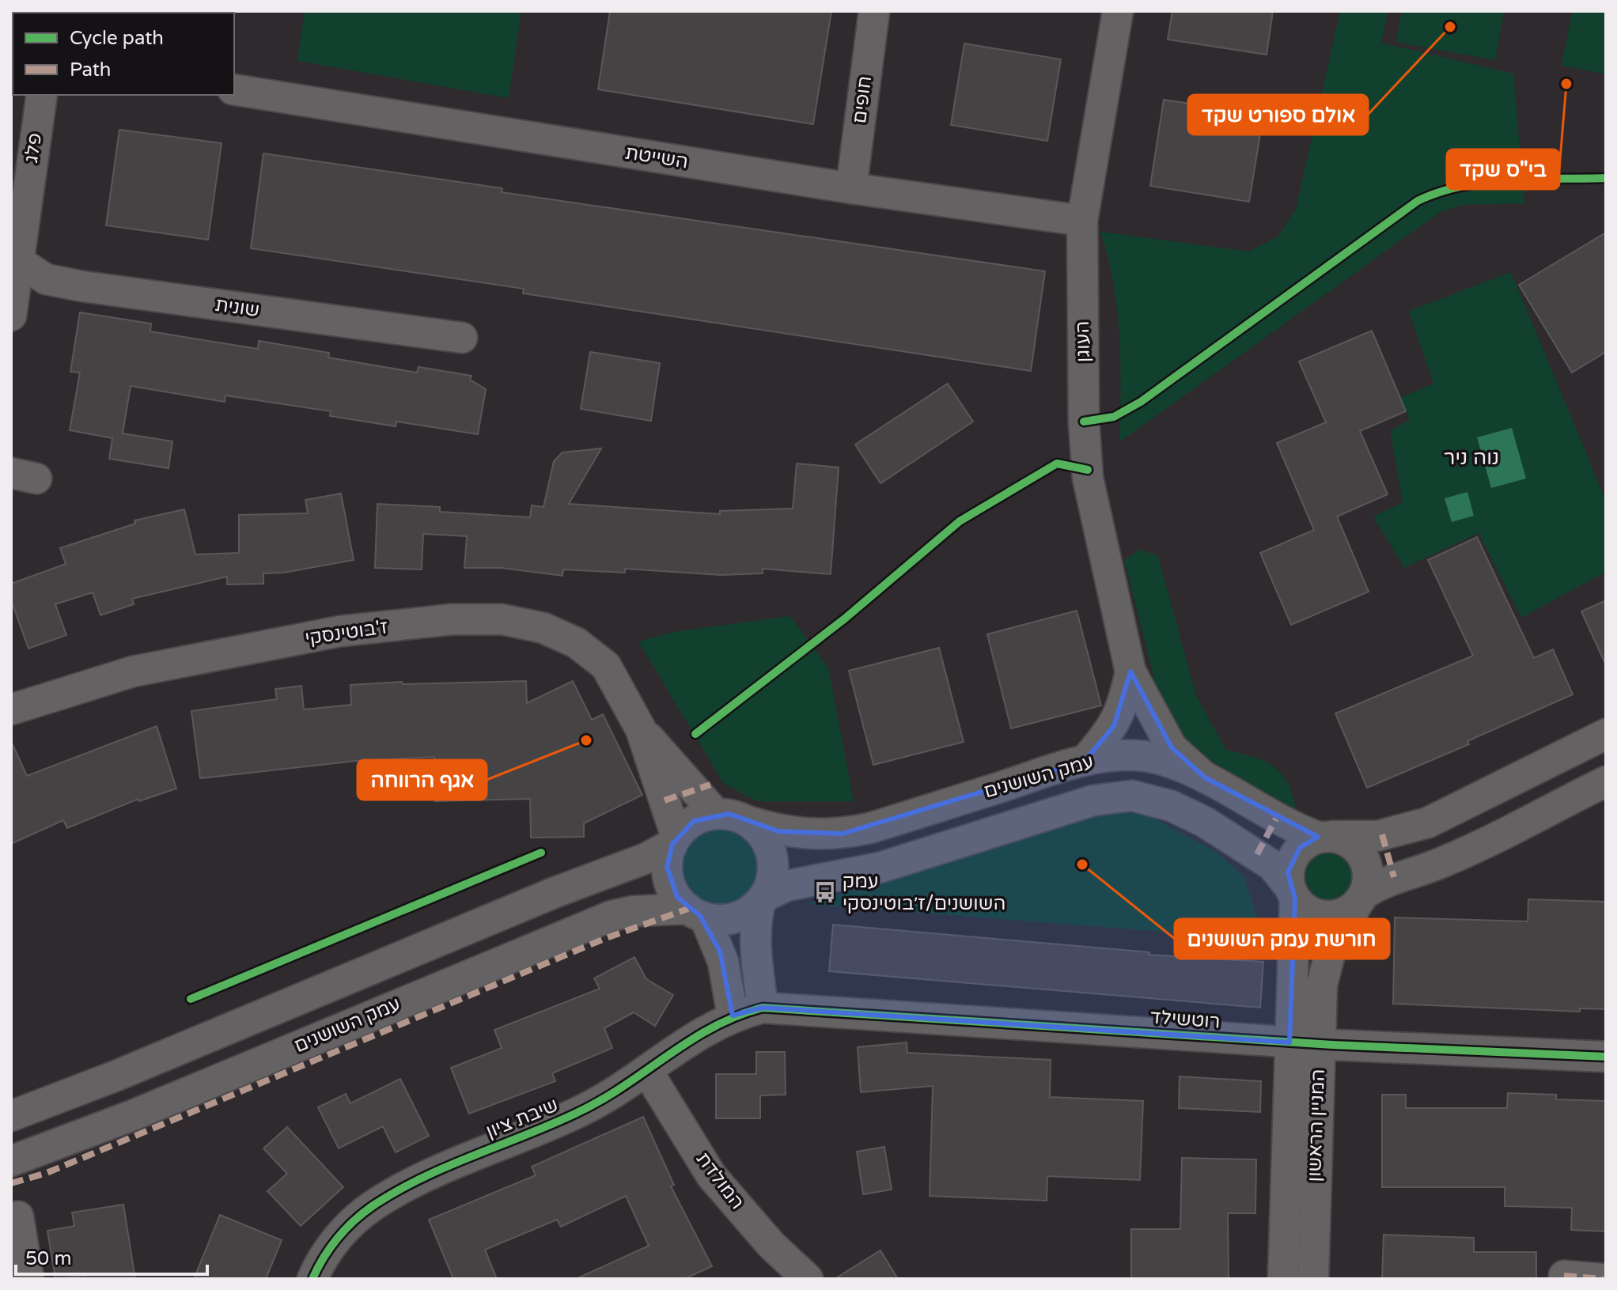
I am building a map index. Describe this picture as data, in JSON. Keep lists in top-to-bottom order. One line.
{"streets":{"street":["חופים","פלג","השייטת","שונית","העוגן","ז'בוטינסקי","עמק השושנים","רוטשילד","שיבת ציון","המניין הראשון","המולדת"]},"crossings":[["חופים","השייטת"],["פלג","שונית"],["השייטת","העוגן"],["העוגן","עמק השושנים"],["ז'בוטינסקי","עמק השושנים"],["עמק השושנים","המניין הראשון"],["רוטשילד","שיבת ציון"],["רוטשילד","המניין הראשון"],["שיבת ציון","המולדת"]],"districts":["נוה ניר"],"places":{"other":["אולם ספורט שקד","בי\"ס שקד","אגף הרווחה","חורשת עמק השושנים"],"bus stop":["עמק השושנים/ז׳בוטינסקי"]},"legend":["Cycle path","Path"],"scale_bar":"50 m"}
